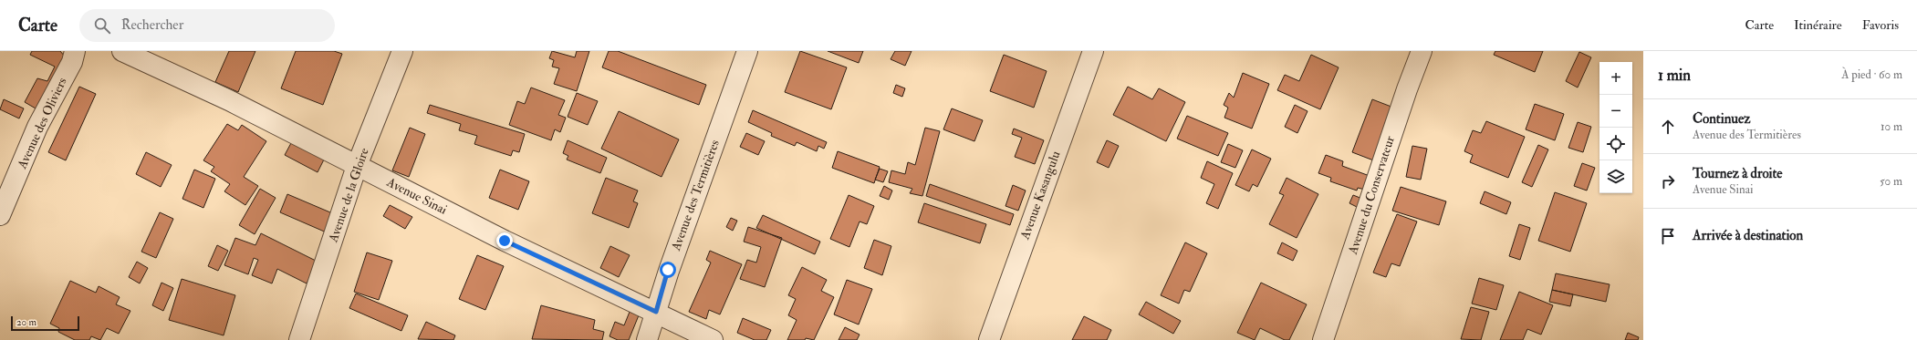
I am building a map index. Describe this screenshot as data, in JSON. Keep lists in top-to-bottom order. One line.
{"streets":{"street":["Avenue des Oliviers","Avenue de la Gloire","Avenue des Termitières","Avenue Kasangulu","Avenue du Conservateur","Avenue Sinai"]},"crossings":[["Avenue de la Gloire","Avenue Sinai"],["Avenue des Termitières","Avenue Sinai"]],"scale_bar":"20 m","page":{"header":"Carte","search":"Rechercher","nav":["Carte","Itinéraire","Favoris"],"heading":["1 min","À pied · 60 m"],"map_buttons":["+","−"],"list":[["Continuez","Avenue des Termitières","10 m"],["Tournez à droite","Avenue Sinai","50 m"],"Arrivée à destination"],"scale":"20 m"}}
